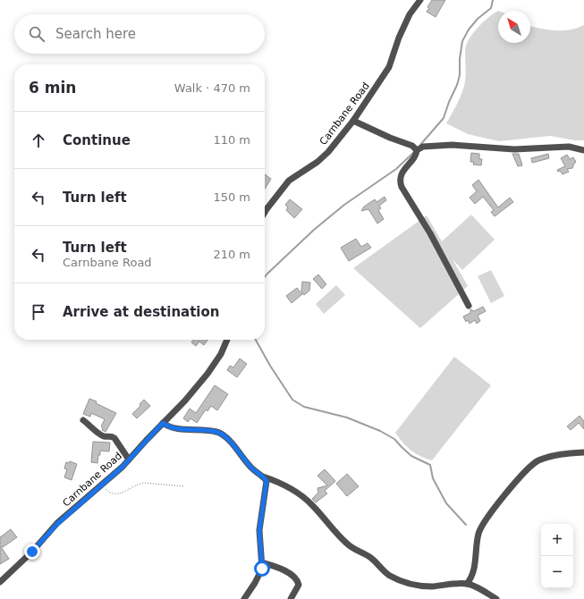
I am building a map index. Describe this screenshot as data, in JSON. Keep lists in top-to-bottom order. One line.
{"streets":{"street":["Carnbane Road"]},"north":"top left","page":{"search":"Search here","heading":["6 min","Walk · 470 m"],"list":[["Continue","110 m"],["Turn left","150 m"],["Turn left","Carnbane Road","210 m"],"Arrive at destination"],"map_buttons":["+","−"]}}
